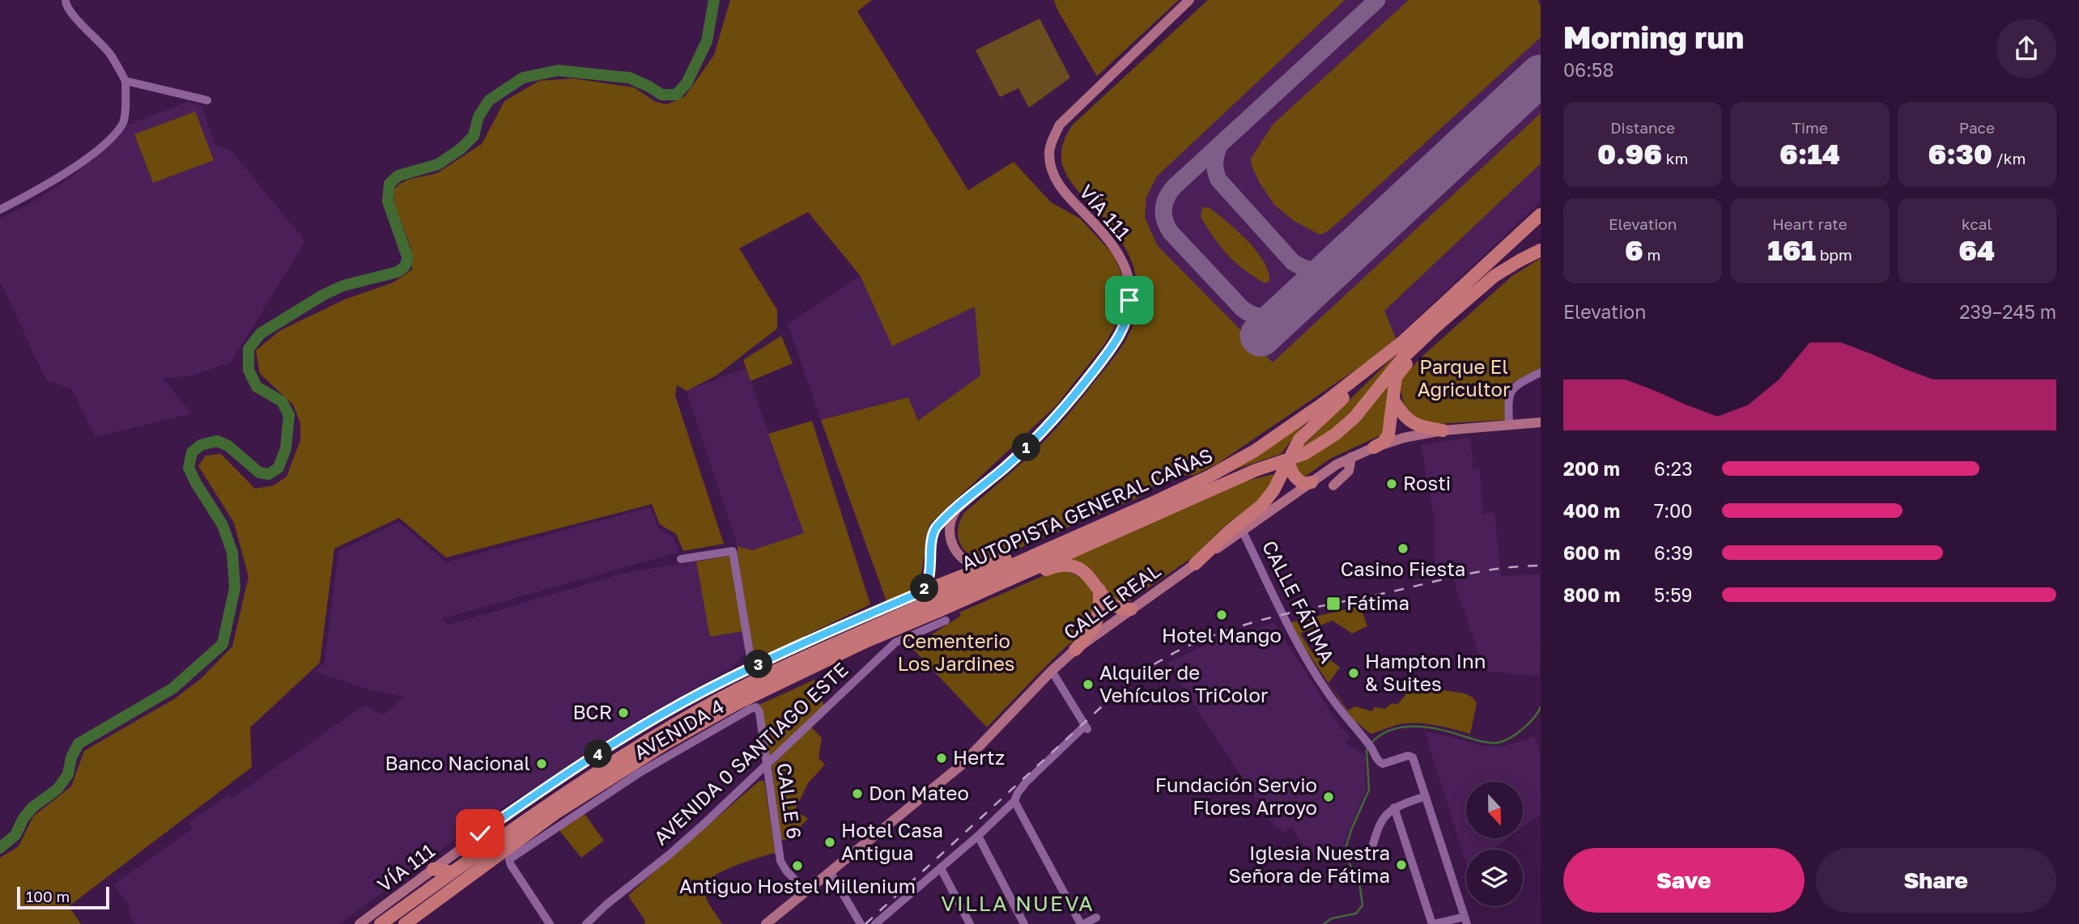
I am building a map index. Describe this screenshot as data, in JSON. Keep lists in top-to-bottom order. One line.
{"streets":{"highway":["AUTOPISTA GENERAL CAÑAS"],"main road":["VÍA 111","CALLE REAL"],"street":["CALLE FÁTIMA","AVENIDA 4","AVENIDA 0 SANTIAGO ESTE","CALLE 6"]},"crossings":[["AUTOPISTA GENERAL CAÑAS","AVENIDA 0 SANTIAGO ESTE"],["CALLE REAL","CALLE FÁTIMA"],["CALLE REAL","CALLE 6"],["AVENIDA 4","CALLE 6"],["AVENIDA 0 SANTIAGO ESTE","CALLE 6"]],"districts":["VILLA NUEVA"],"parks":["Parque El Agricultor","Cementerio Los Jardines"],"places":{"other":["Rosti","Casino Fiesta","Hotel Mango","Hampton Inn & Suites","Alquiler de Vehículos TriColor","BCR","Hertz","Banco Nacional","Don Mateo","Fundación Servio Flores Arroyo","Hotel Casa Antigua","Iglesia Nuestra Señora de Fátima","Antiguo Hostel Millenium"],"transit":["Fátima"]},"scale_bar":"100 m","north":"bottom","page":{"heading":["Morning run","06:58"],"stats":[["Distance","0.96 km"],["Time","6:14"],["Pace","6:30 /km"],["Elevation","6 m"],["Heart rate","161 bpm"],["kcal","64"]],"chart":["Elevation","239–245 m"],"pins":["1","2","3","4"],"list":[{"name":"200 m","note":"6:23"},{"name":"400 m","note":"7:00"},{"name":"600 m","note":"6:39"},{"name":"800 m","note":"5:59"}],"buttons":["Save","Share"],"scale":"100 m"}}
